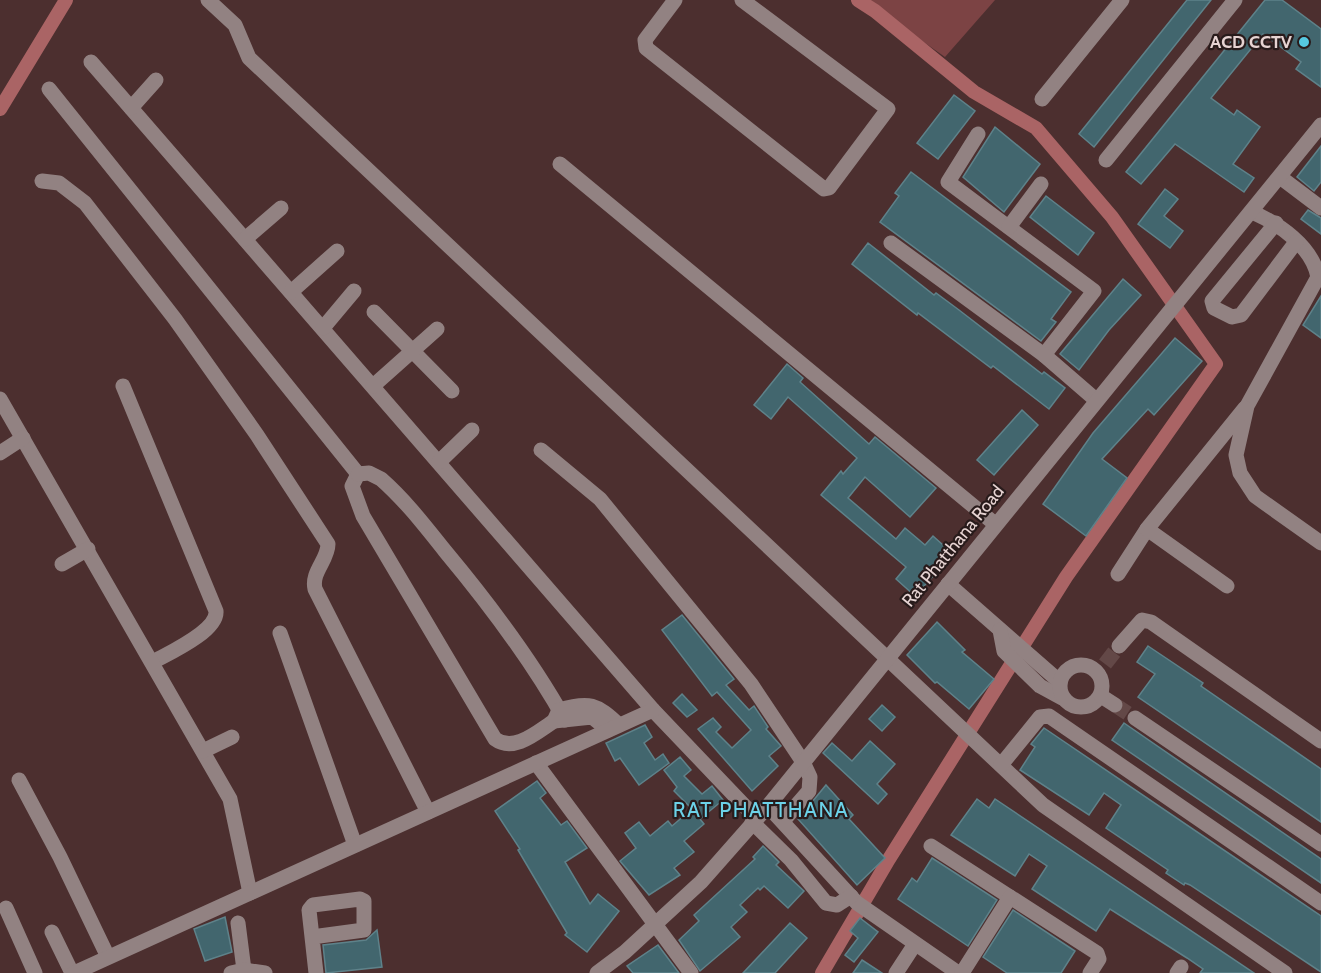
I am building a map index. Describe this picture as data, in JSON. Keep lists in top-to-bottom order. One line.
{"streets":{"street":["Rat Phatthana Road"]},"districts":["RAT PHATTHANA"],"places":["ACD CCTV"]}
